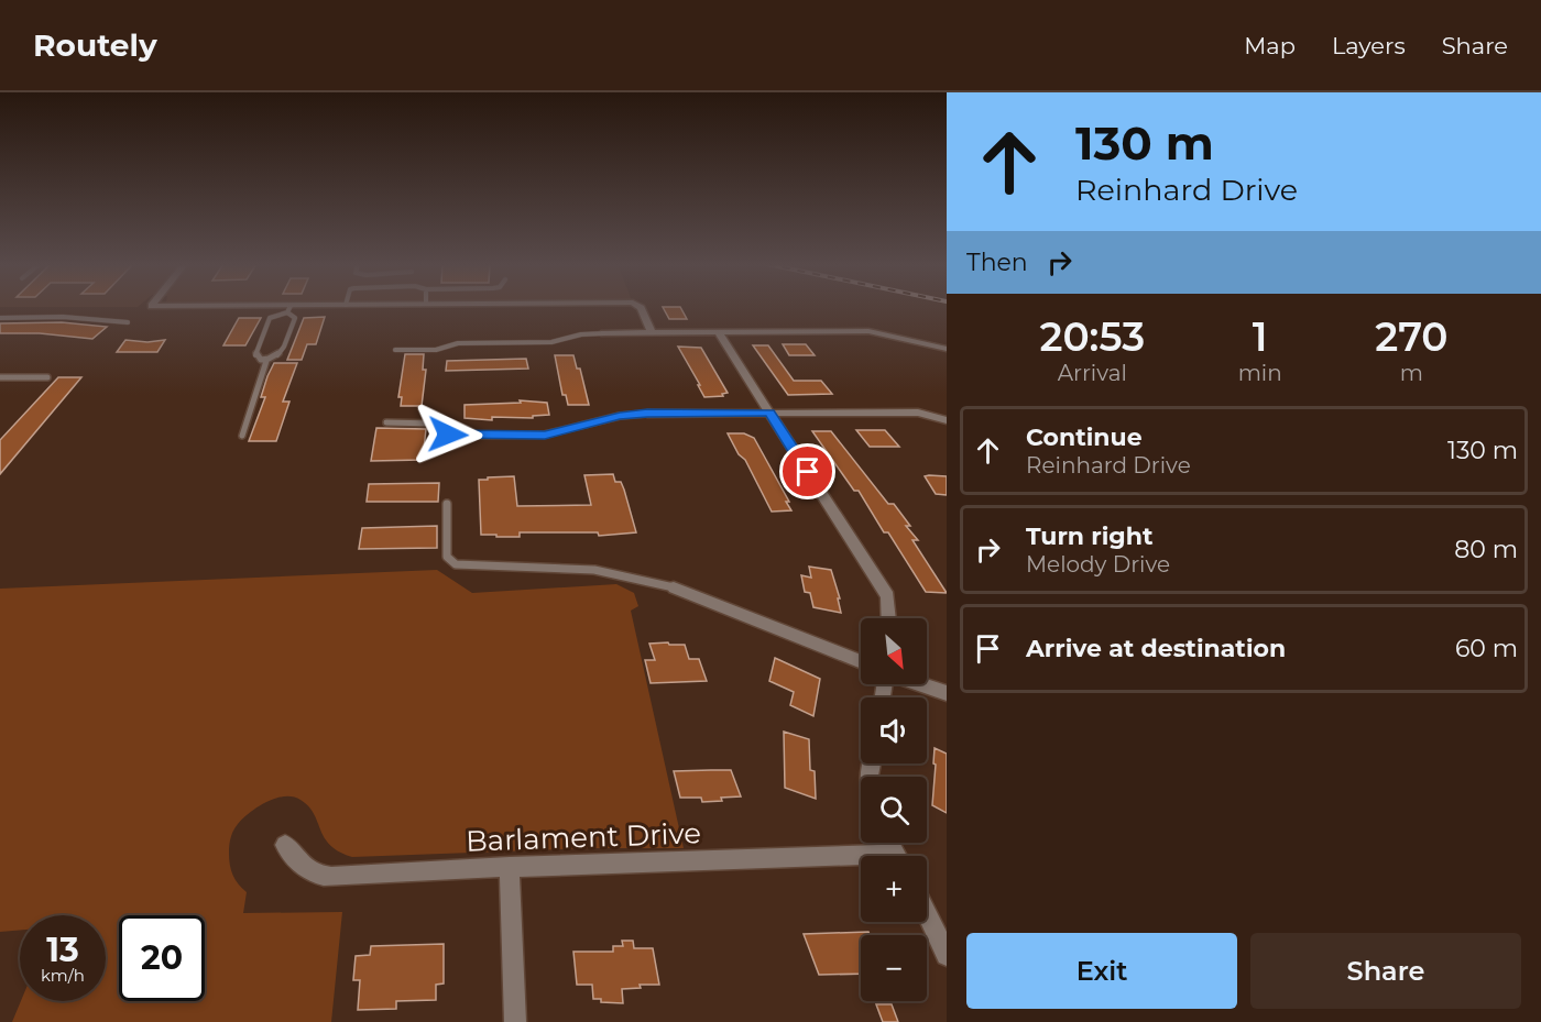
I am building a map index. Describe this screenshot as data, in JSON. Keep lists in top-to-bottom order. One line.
{"streets":{"street":["Barlament Drive"]},"north":"bottom right","page":{"header":"Routely","nav":["Map","Layers","Share"],"turn":["130 m","Reinhard Drive"],"then":"Then","eta":["20:53","Arrival","1","min","270","m"],"list":[{"name":"Continue","note":"Reinhard Drive","value":"130 m"},{"name":"Turn right","note":"Melody Drive","value":"80 m"},{"name":"Arrive at destination","value":"60 m"}],"map_buttons":["+","−"],"speed":"13 km/h","limit":"20","buttons":["Exit","Share"]}}
